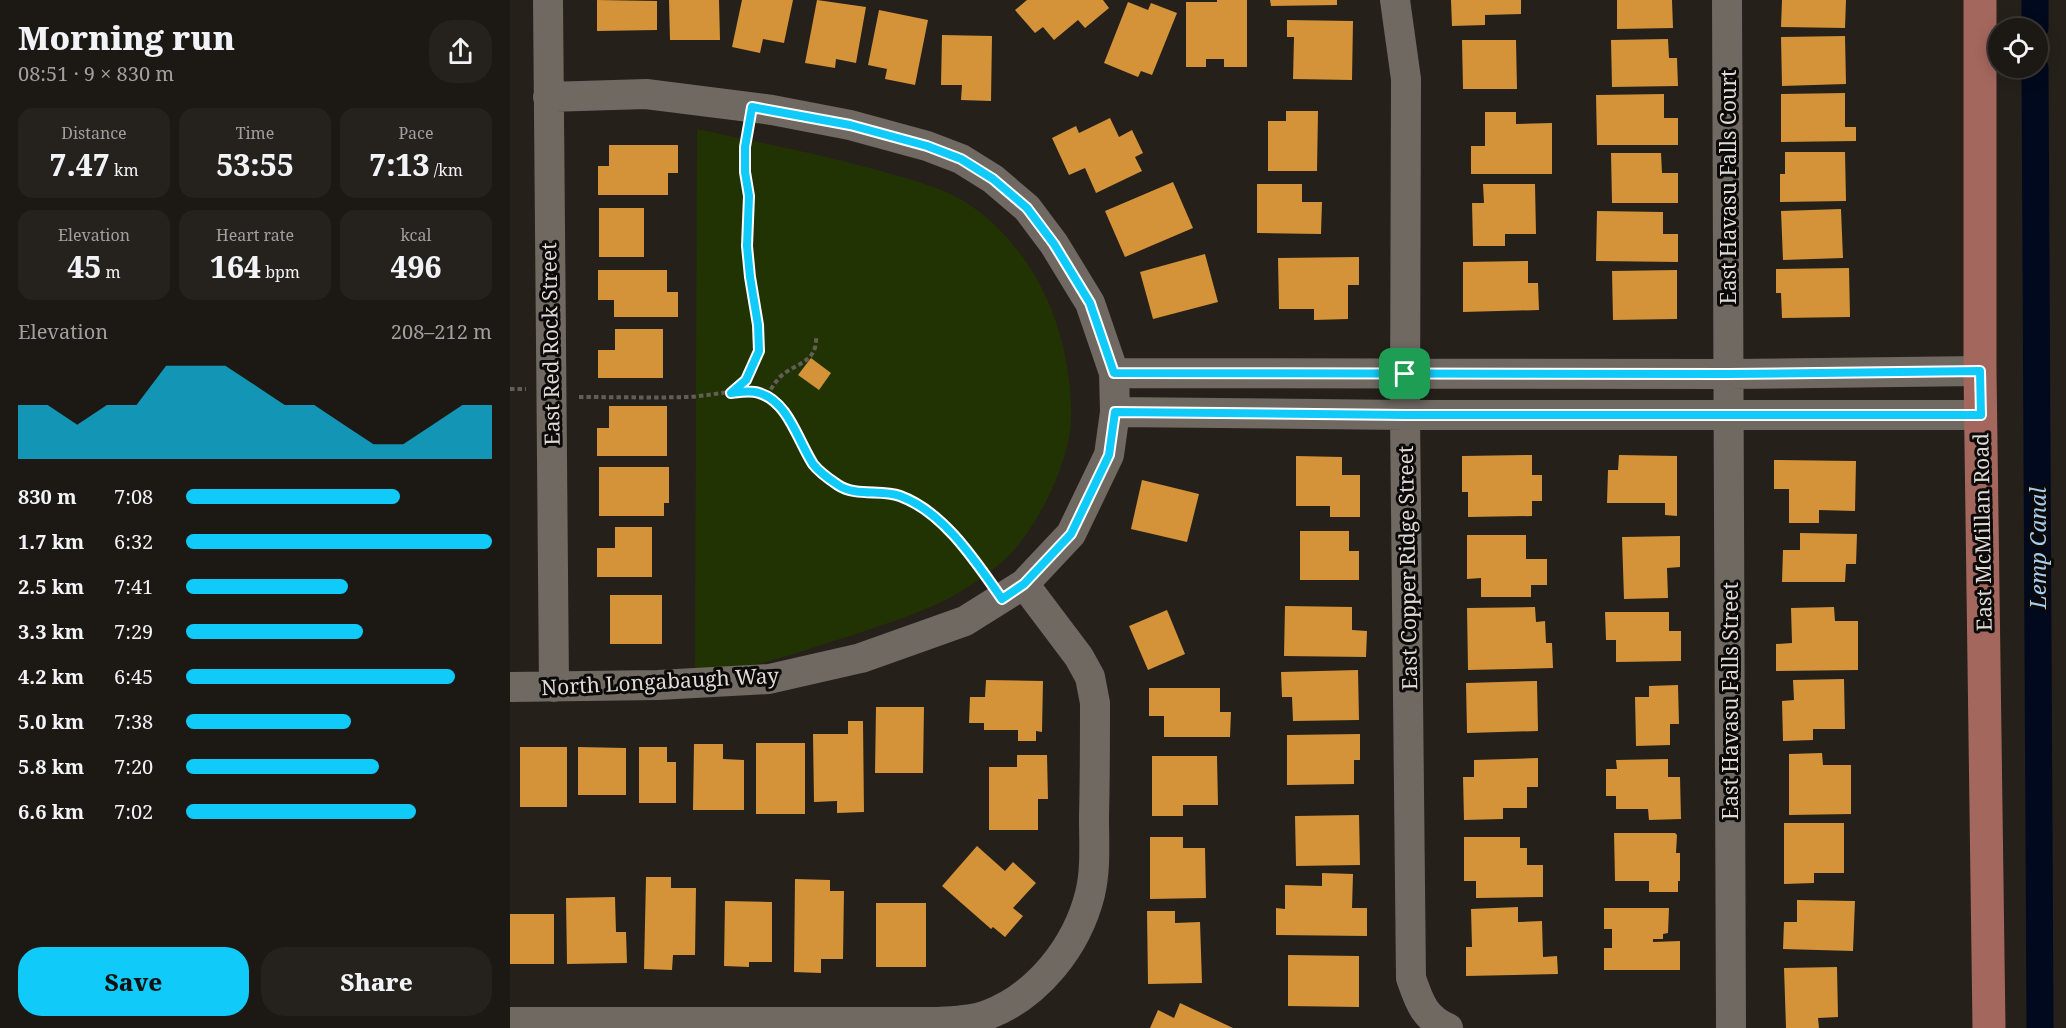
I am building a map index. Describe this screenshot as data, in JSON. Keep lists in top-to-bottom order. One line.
{"streets":{"main road":["East McMillan Road"],"street":["East Havasu Falls Court","East Red Rock Street","East Copper Ridge Street","North Longabaugh Way","East Havasu Falls Street"]},"crossings":[["East Havasu Falls Court","East Havasu Falls Street"],["East Red Rock Street","North Longabaugh Way"]],"water":["Lemp Canal"],"page":{"heading":["Morning run","08:51 · 9 × 830 m"],"stats":[["Distance","7.47 km"],["Time","53:55"],["Pace","7:13 /km"],["Elevation","45 m"],["Heart rate","164 bpm"],["kcal","496"]],"chart":["Elevation","208–212 m"],"list":[{"name":"830 m","note":"7:08"},{"name":"1.7 km","note":"6:32"},{"name":"2.5 km","note":"7:41"},{"name":"3.3 km","note":"7:29"},{"name":"4.2 km","note":"6:45"},{"name":"5.0 km","note":"7:38"},{"name":"5.8 km","note":"7:20"},{"name":"6.6 km","note":"7:02"}],"buttons":["Save","Share"]}}
